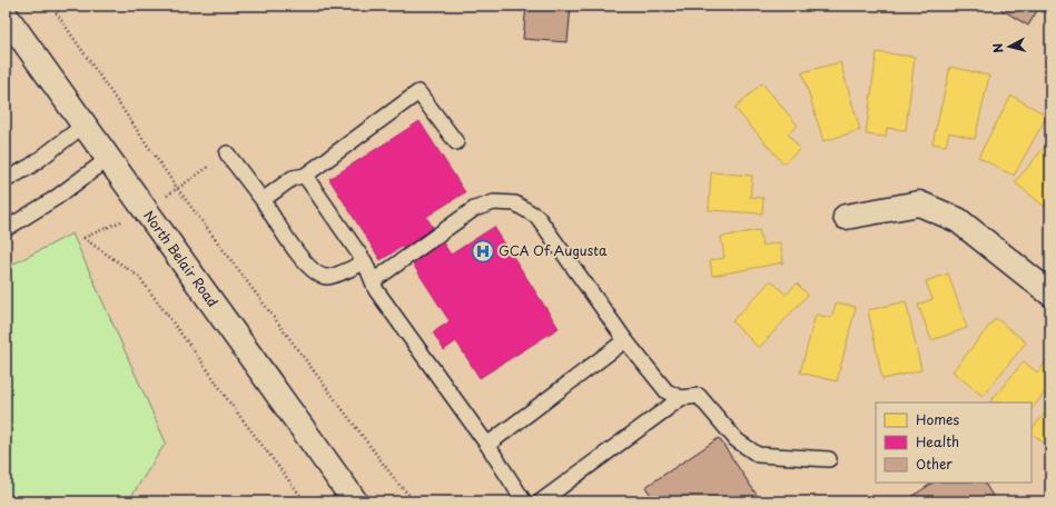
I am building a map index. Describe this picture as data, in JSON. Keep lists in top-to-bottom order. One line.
{"streets":{"main road":["North Belair Road"]},"places":{"hospital":["GCA Of Augusta"]},"legend":["Homes","Health","Other"],"north":"left"}
